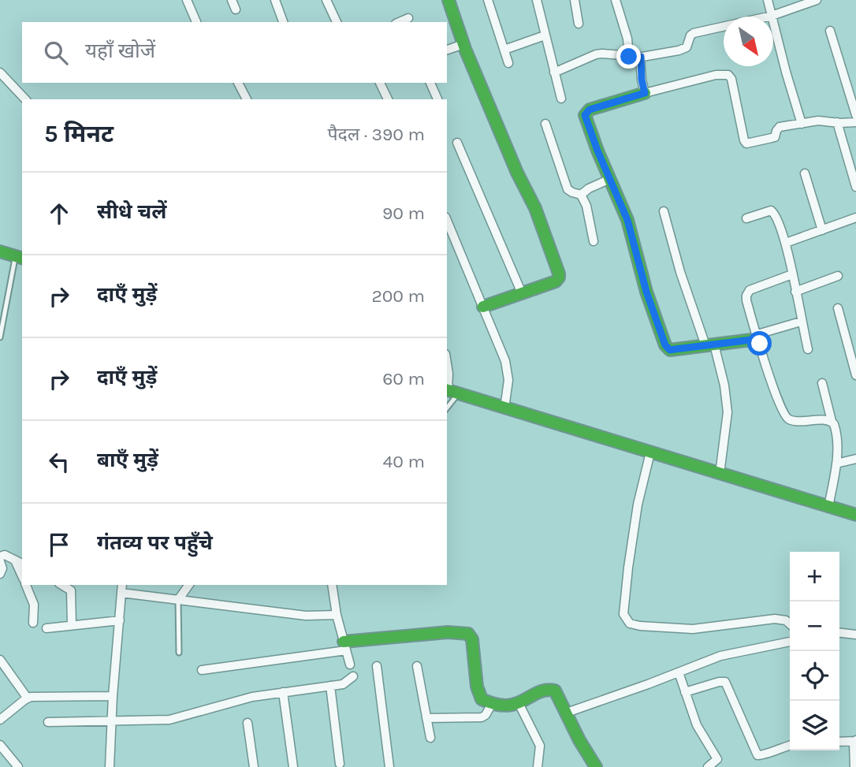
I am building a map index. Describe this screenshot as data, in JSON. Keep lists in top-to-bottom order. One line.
{"north":"bottom right","page":{"search":"यहाँ खोजें","heading":["5 मिनट","पैदल · 390 m"],"list":[["सीधे चलें","90 m"],["दाएँ मुड़ें","200 m"],["दाएँ मुड़ें","60 m"],["बाएँ मुड़ें","40 m"],"गंतव्य पर पहुँचे"],"map_buttons":["+","−"]}}
